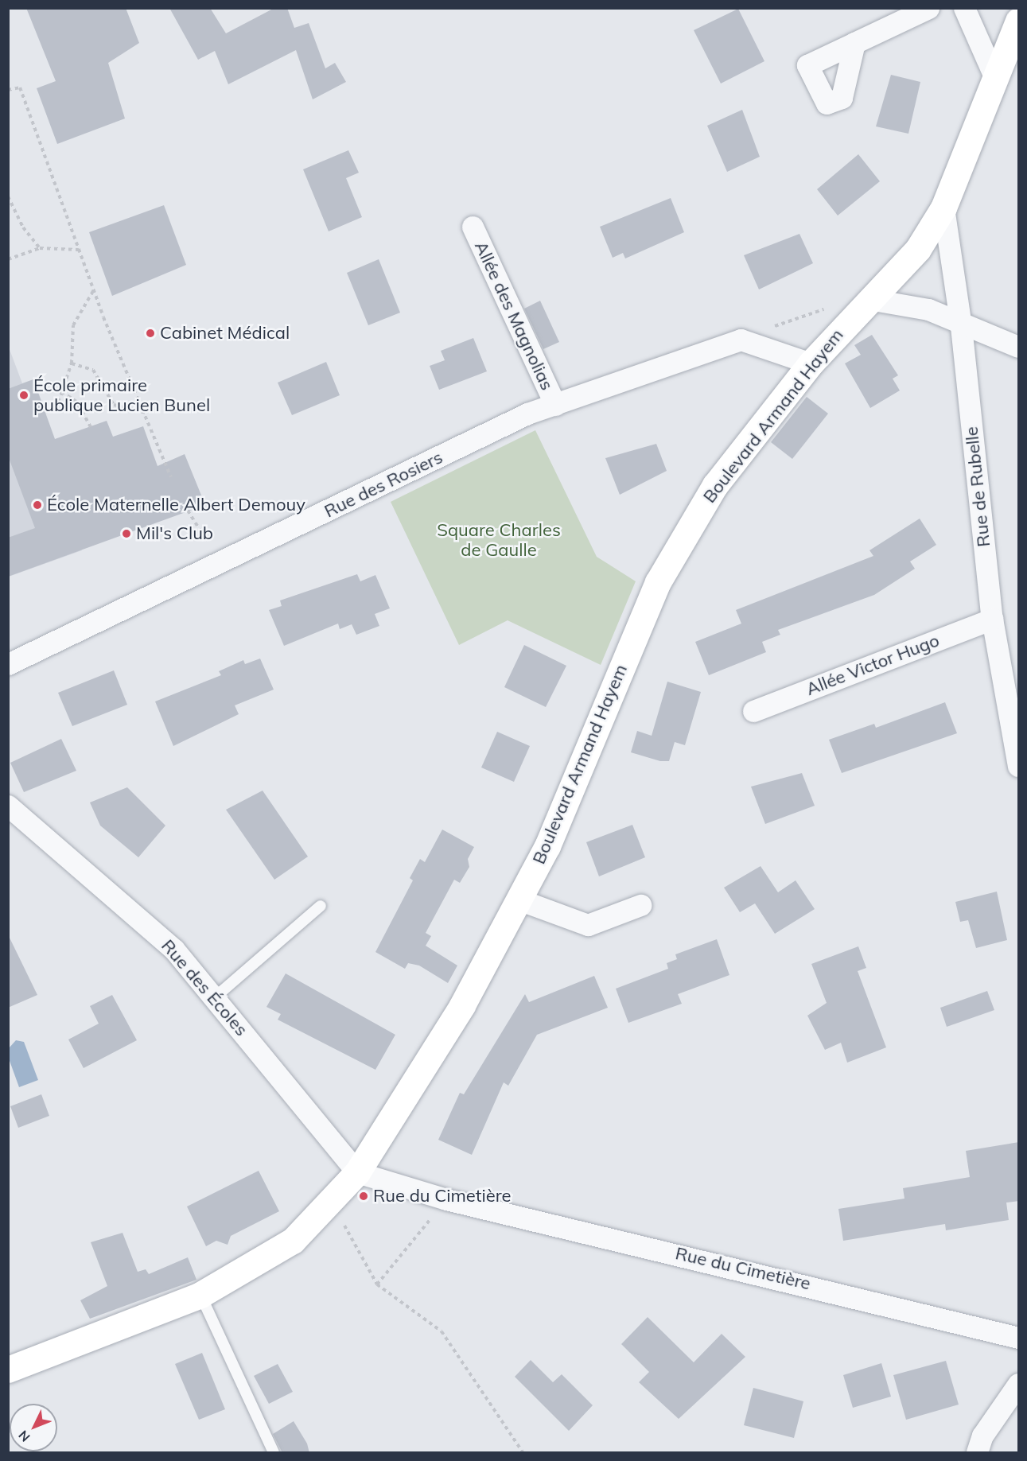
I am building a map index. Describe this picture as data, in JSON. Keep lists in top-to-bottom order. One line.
{"streets":{"main road":["Boulevard Armand Hayem"],"street":["Allée des Magnolias","Rue des Rosiers","Rue de Rubelle","Allée Victor Hugo","Rue des Écoles","Rue du Cimetière"]},"crossings":[["Allée des Magnolias","Rue des Rosiers"],["Boulevard Armand Hayem","Rue de Rubelle"],["Boulevard Armand Hayem","Rue des Écoles"],["Boulevard Armand Hayem","Rue du Cimetière"],["Rue de Rubelle","Allée Victor Hugo"],["Rue des Écoles","Rue du Cimetière"]],"parks":["Square Charles de Gaulle"],"places":["Cabinet Médical","École primaire publique Lucien Bunel","École Maternelle Albert Demouy","Mil's Club","Rue du Cimetière"],"north":"bottom left"}
